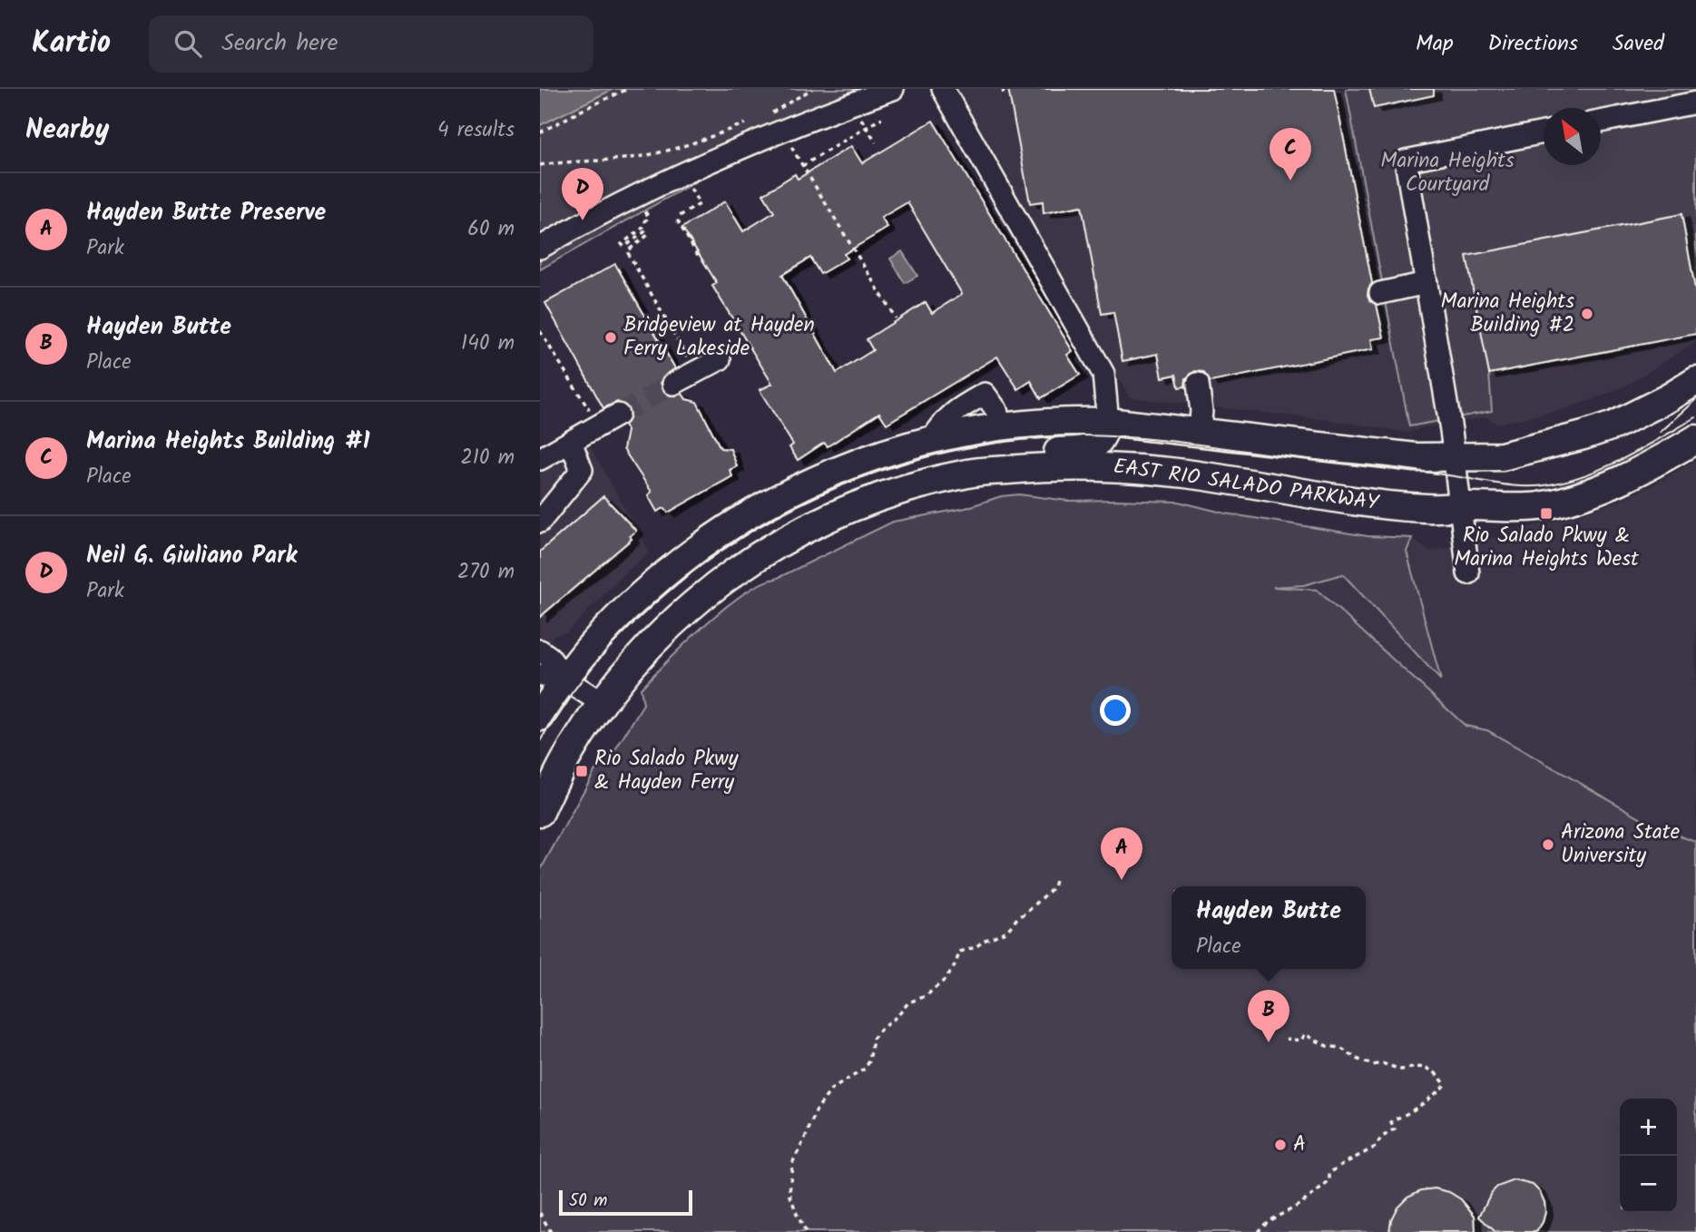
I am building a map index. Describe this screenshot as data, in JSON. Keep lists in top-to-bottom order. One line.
{"streets":{"main road":["EAST RIO SALADO PARKWAY"]},"parks":["Marina Heights Courtyard"],"places":{"other":["Marina Heights Building #2","Bridgeview at Hayden Ferry Lakeside","Arizona State University","A"],"transit":["Rio Salado Pkwy & Marina Heights West","Rio Salado Pkwy & Hayden Ferry"]},"scale_bar":"50 m","north":"top left","page":{"header":"Kartio","search":"Search here","nav":["Map","Directions","Saved"],"heading":["Nearby","4 results"],"pins":["C","D","A","B"],"list":[{"mark":"A","name":"Hayden Butte Preserve","note":"Park","value":"60 m"},{"mark":"B","name":"Hayden Butte","note":"Place","value":"140 m"},{"mark":"C","name":"Marina Heights Building #1","note":"Place","value":"210 m"},{"mark":"D","name":"Neil G. Giuliano Park","note":"Park","value":"270 m"}],"popup":["Hayden Butte","Place"],"map_buttons":["+","−"],"scale":"50 m"}}
